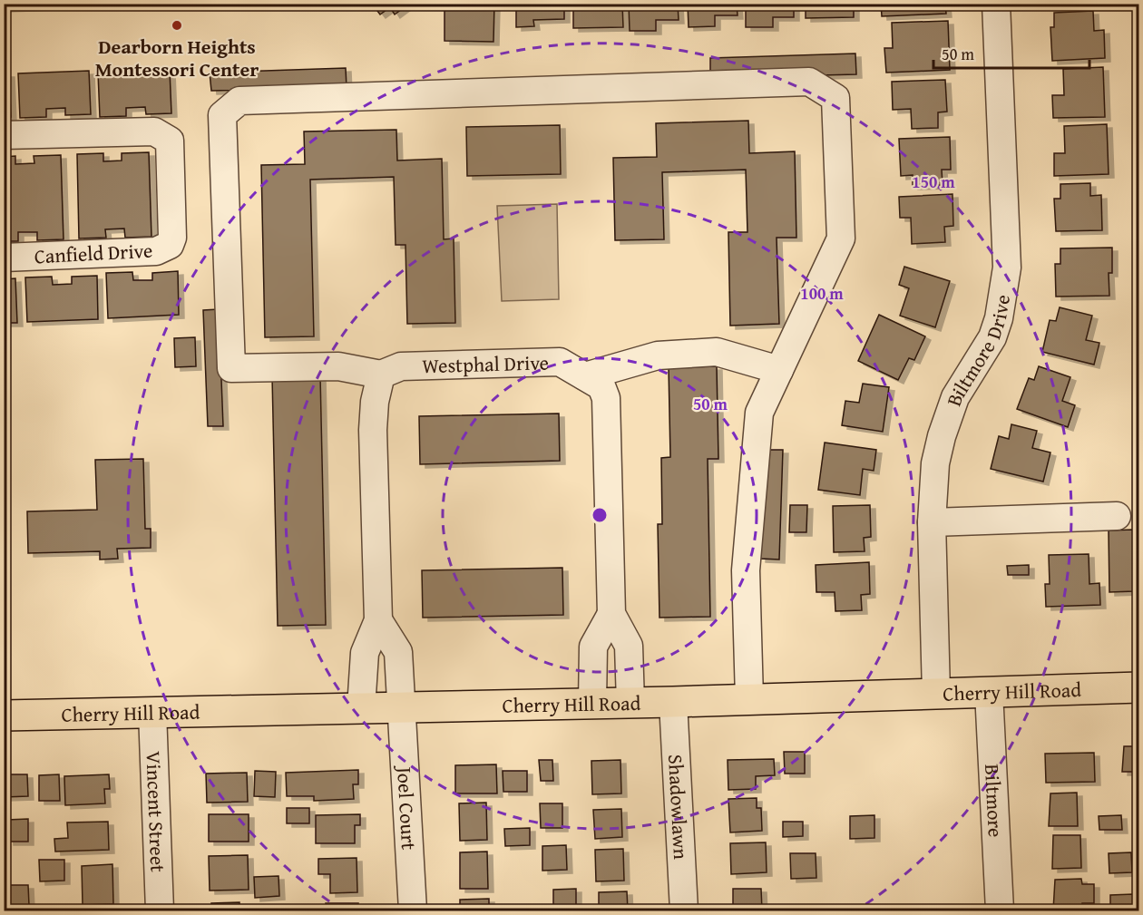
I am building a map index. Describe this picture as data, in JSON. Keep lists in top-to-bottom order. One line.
{"streets":{"main road":["Cherry Hill Road"],"street":["Canfield Drive","Biltmore Drive","Westphal Drive","Biltmore","Shadowlawn","Joel Court","Vincent Street"]},"crossings":[["Biltmore Drive","Cherry Hill Road"],["Westphal Drive","Cherry Hill Road"],["Cherry Hill Road","Biltmore"],["Cherry Hill Road","Shadowlawn"],["Cherry Hill Road","Joel Court"],["Cherry Hill Road","Vincent Street"]],"places":["Dearborn Heights Montessori Center"],"scale_bar":"50 m","rings":["150 m","100 m","50 m"]}
